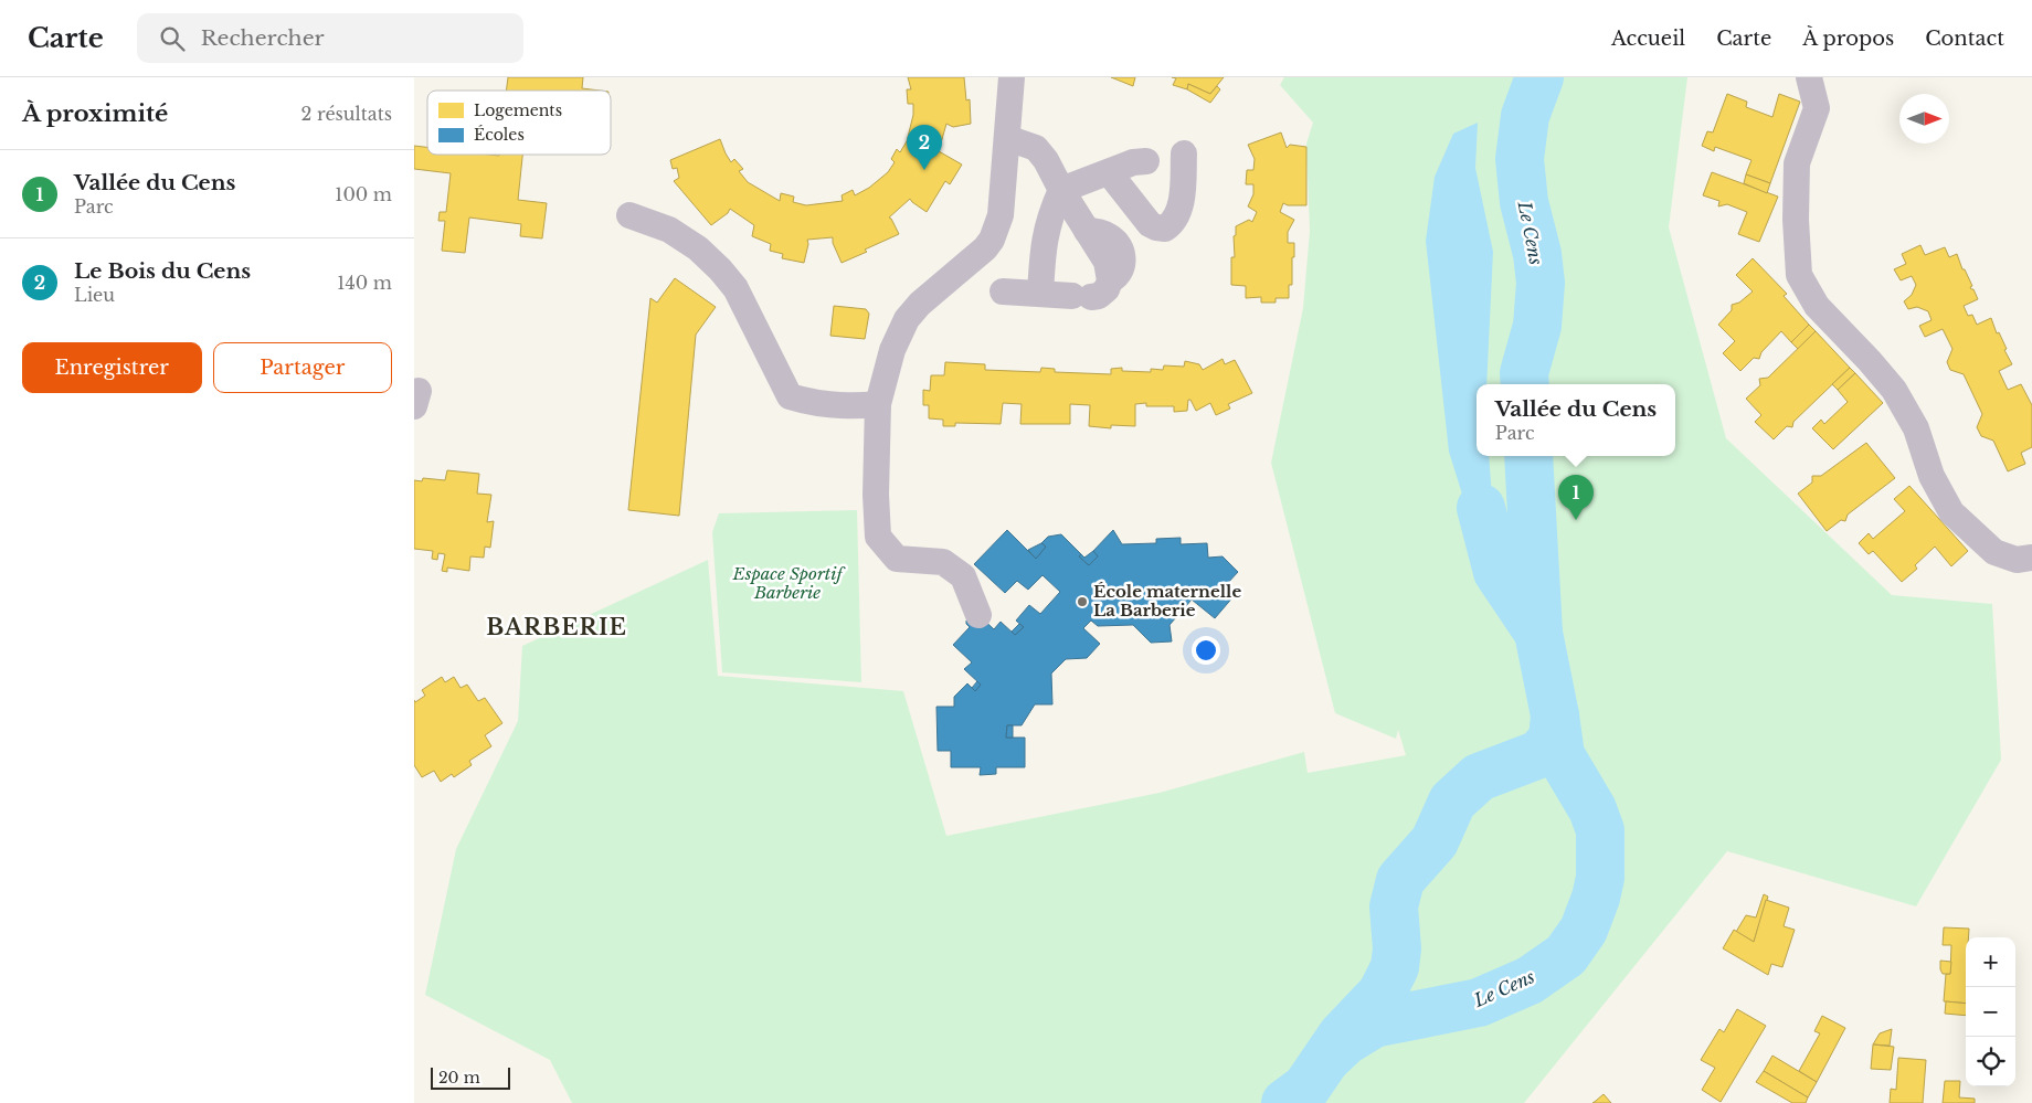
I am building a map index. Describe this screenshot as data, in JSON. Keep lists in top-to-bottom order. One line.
{"districts":["BARBERIE"],"water":["Le Cens"],"parks":["Espace Sportif Barberie"],"places":["École maternelle La Barberie"],"legend":["Logements","Écoles"],"scale_bar":"20 m","north":"right","page":{"header":"Carte","search":"Rechercher","nav":["Accueil","Carte","À propos","Contact"],"heading":["À proximité","2 résultats"],"pins":["2","1"],"list":[{"mark":"1","name":"Vallée du Cens","note":"Parc","value":"100 m"},{"mark":"2","name":"Le Bois du Cens","note":"Lieu","value":"140 m"}],"buttons":["Enregistrer","Partager"],"popup":["Vallée du Cens","Parc"],"map_buttons":["+","−"],"scale":"20 m"}}
